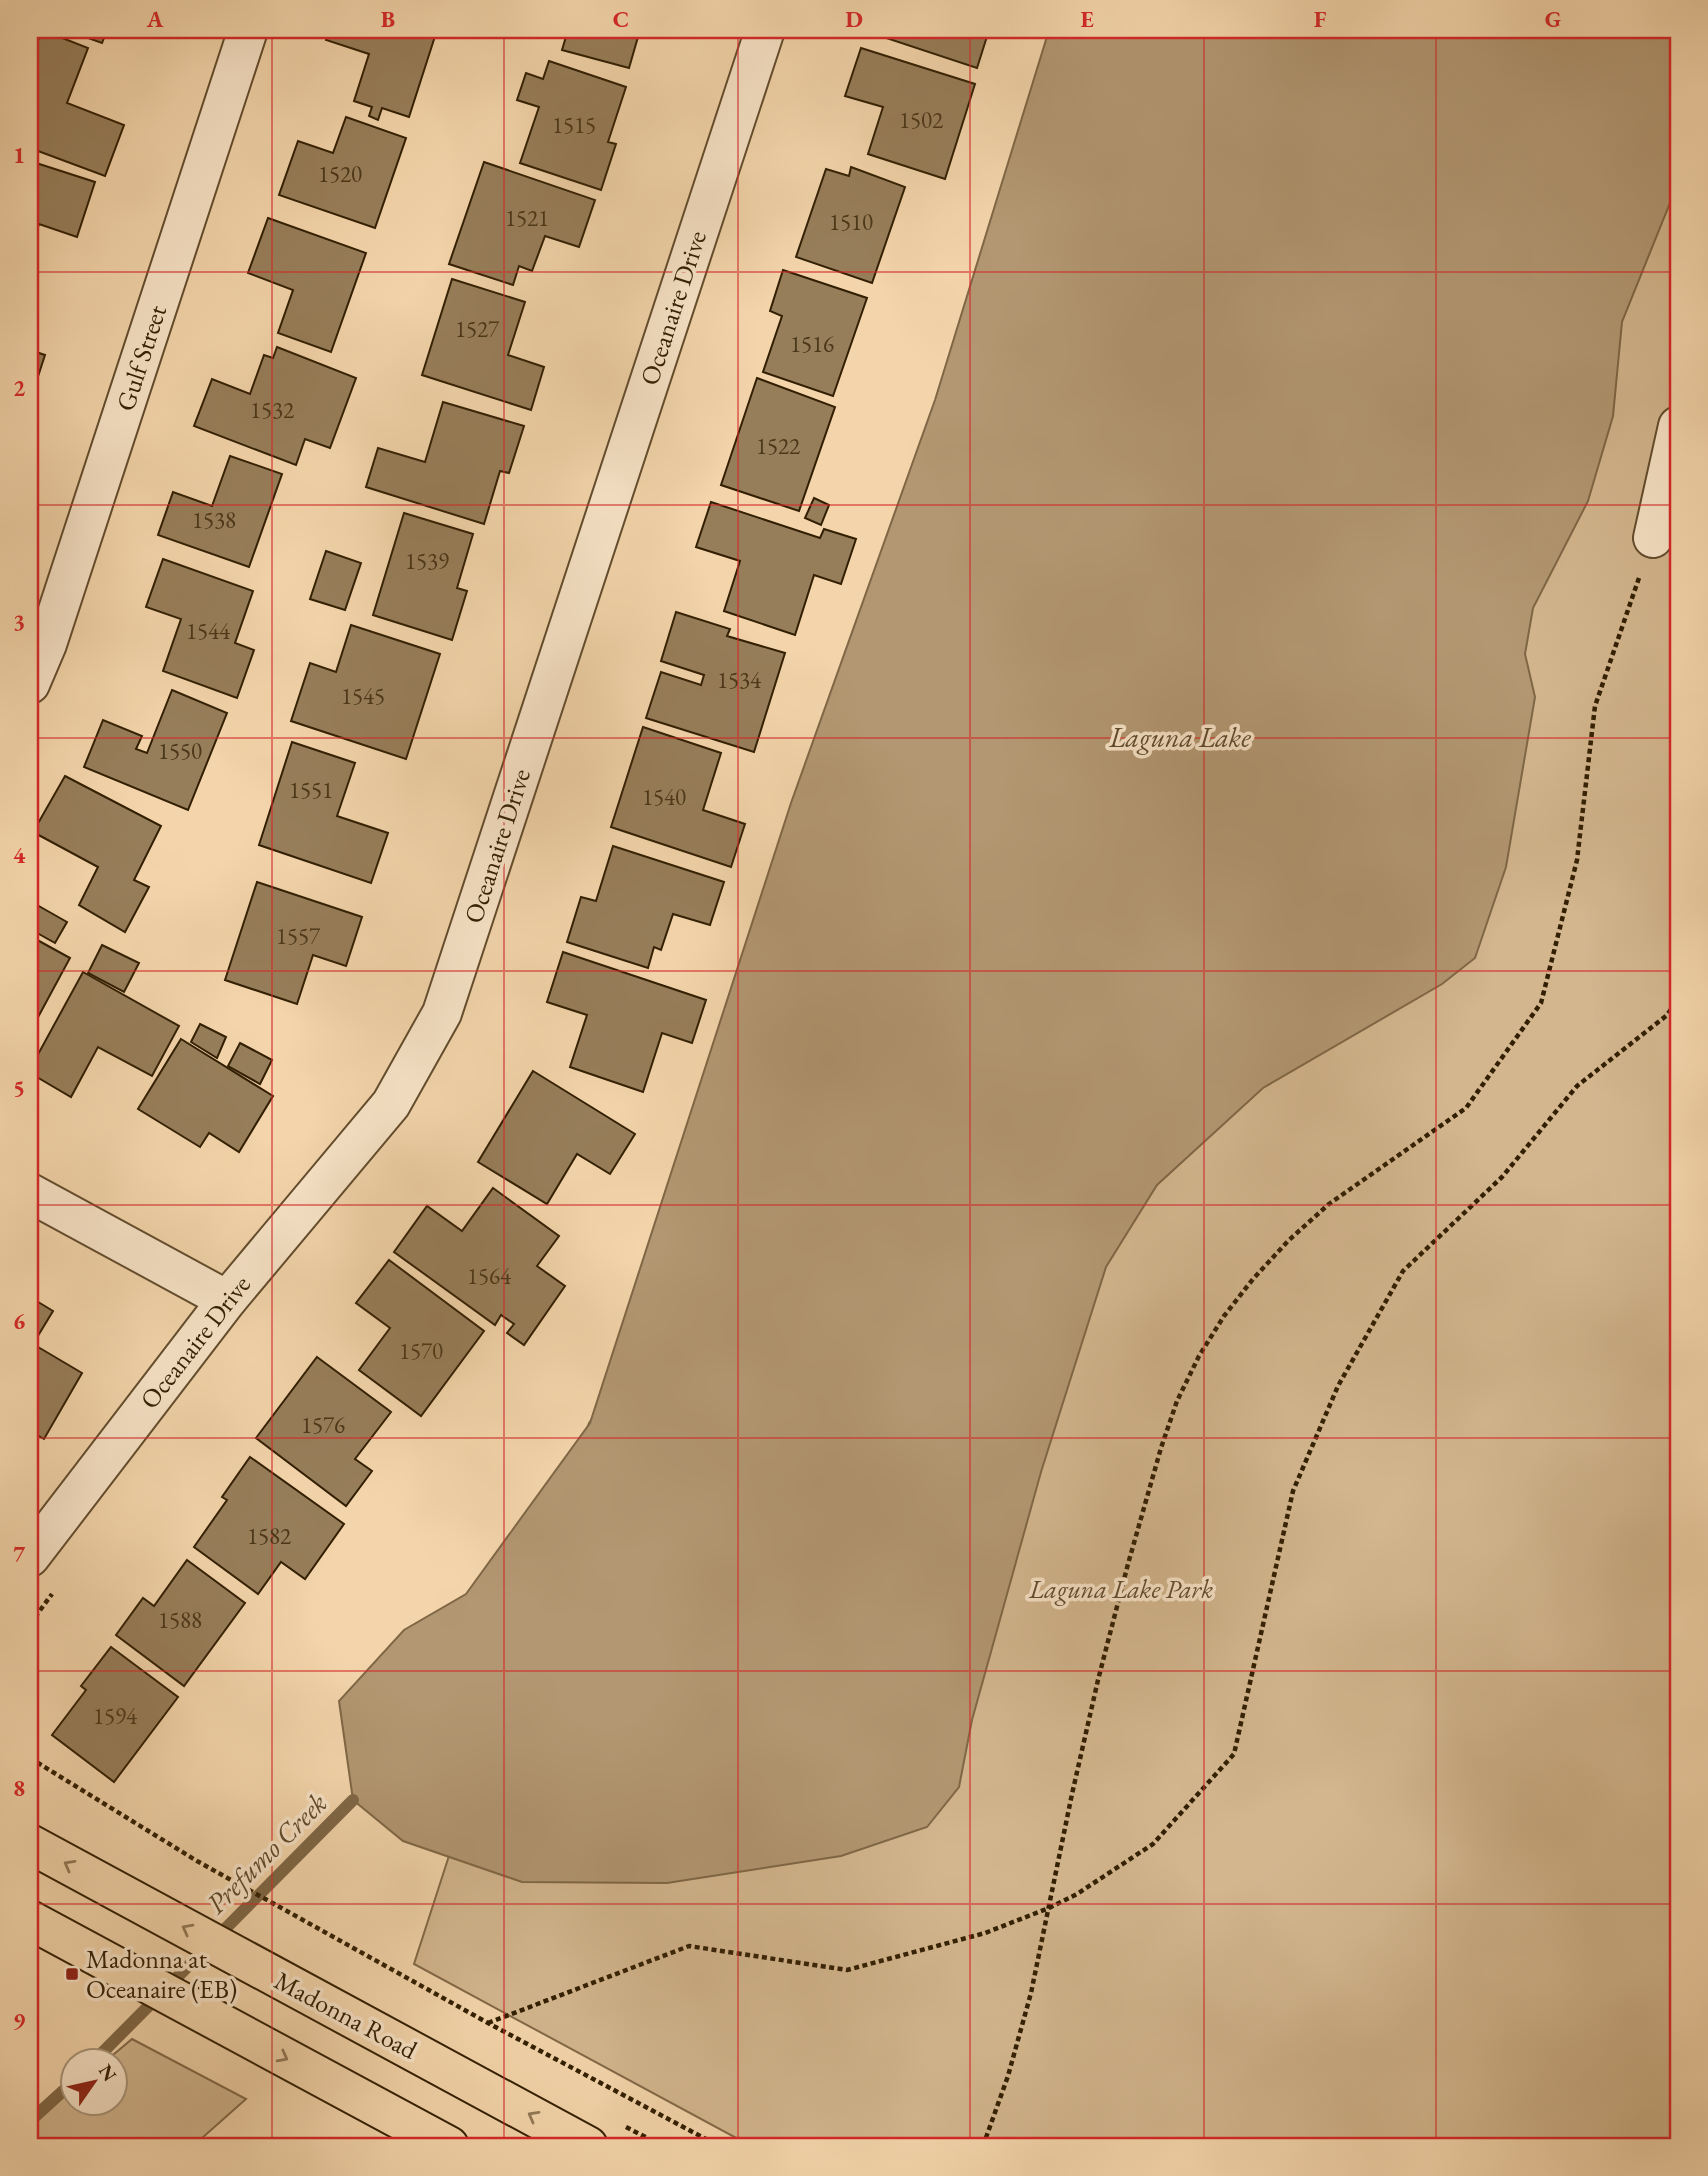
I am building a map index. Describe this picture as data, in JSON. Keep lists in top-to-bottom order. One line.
{"streets":{"main road":["Madonna Road"],"street":["Oceanaire Drive","Gulf Street"]},"water":["Laguna Lake","Prefumo Creek"],"parks":["Laguna Lake Park"],"places":{"transit":["Madonna at Oceanaire (EB)"]},"house_numbers":["1502","1515","1520","1521","1510","1527","1516","1532","1522","1538","1539","1544","1534","1545","1550","1551","1540","1557","1564","1570","1576","1582","1588","1594"],"north":"top right","grid":{"columns":["A","B","C","D","E","F","G"],"rows":["1","2","3","4","5","6","7","8","9"]}}
